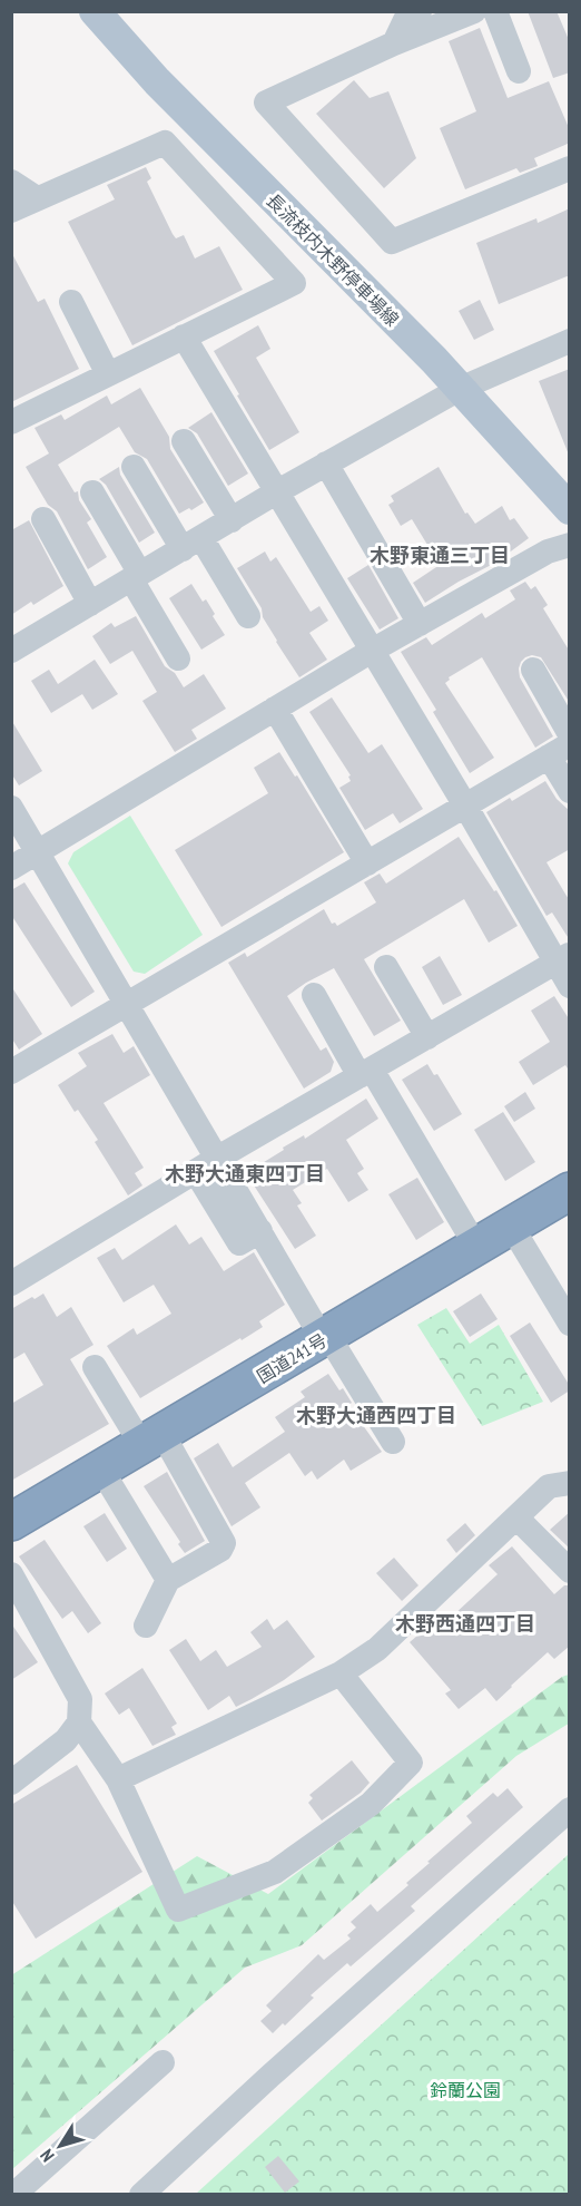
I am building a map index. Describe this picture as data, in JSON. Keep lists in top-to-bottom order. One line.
{"streets":{"highway":["国道241号"],"main road":["長流枝内木野停車場線"]},"districts":["木野東通三丁目","木野大通東四丁目","木野大通西四丁目","木野西通四丁目"],"parks":["鈴蘭公園"],"north":"bottom left"}
